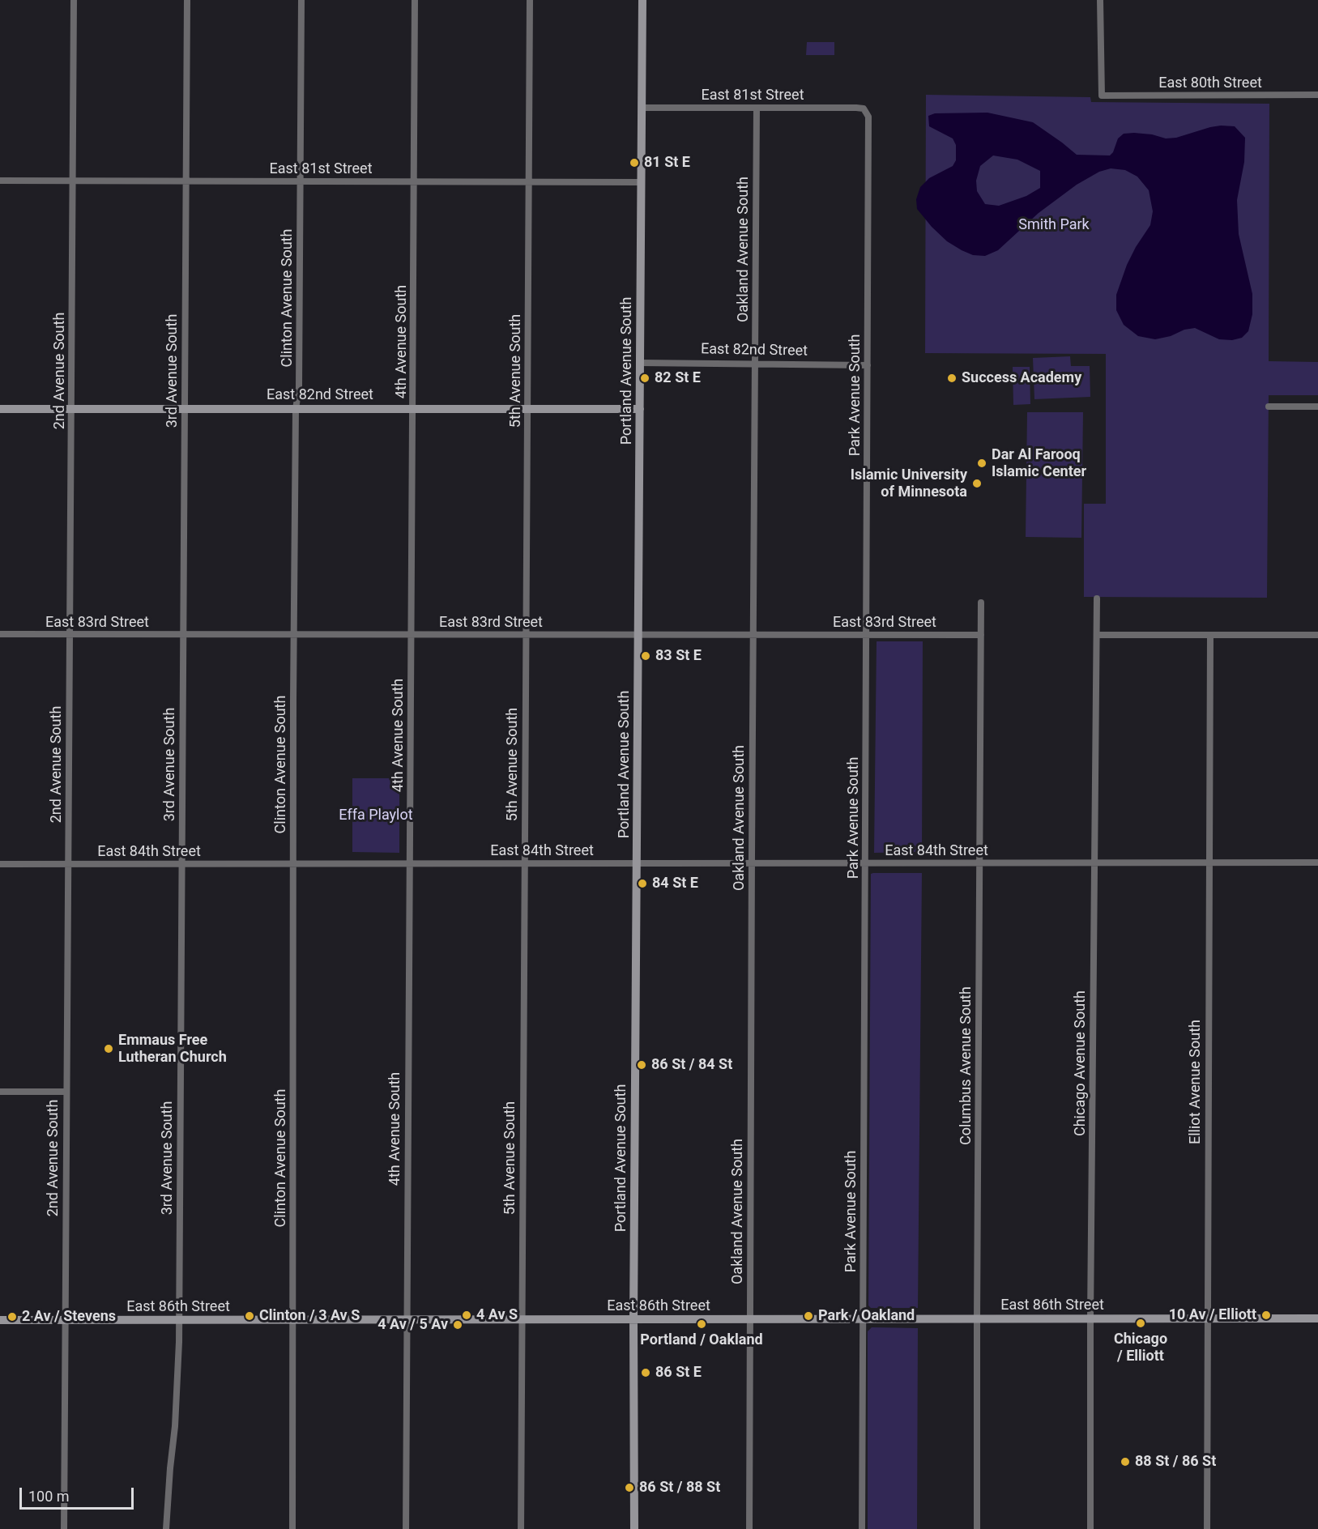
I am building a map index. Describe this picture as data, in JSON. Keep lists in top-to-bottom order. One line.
{"streets":{"street":["East 80th Street","East 81st Street","Oakland Avenue South","Clinton Avenue South","4th Avenue South","East 82nd Street","2nd Avenue South","3rd Avenue South","5th Avenue South","Portland Avenue South","Park Avenue South","East 83rd Street","East 84th Street","Chicago Avenue South","Columbus Avenue South","Elliot Avenue South","East 86th Street"]},"crossings":[["East 81st Street","Oakland Avenue South"],["East 81st Street","Clinton Avenue South"],["East 81st Street","4th Avenue South"],["East 81st Street","2nd Avenue South"],["East 81st Street","3rd Avenue South"],["East 81st Street","5th Avenue South"],["East 81st Street","Portland Avenue South"],["East 81st Street","Park Avenue South"],["Oakland Avenue South","East 82nd Street"],["Oakland Avenue South","East 83rd Street"],["Oakland Avenue South","East 84th Street"],["Oakland Avenue South","East 86th Street"],["Clinton Avenue South","East 82nd Street"],["Clinton Avenue South","East 83rd Street"],["Clinton Avenue South","East 84th Street"],["Clinton Avenue South","East 86th Street"],["4th Avenue South","East 82nd Street"],["4th Avenue South","East 83rd Street"],["4th Avenue South","East 84th Street"],["4th Avenue South","East 86th Street"],["East 82nd Street","2nd Avenue South"],["East 82nd Street","3rd Avenue South"],["East 82nd Street","5th Avenue South"],["East 82nd Street","Portland Avenue South"],["East 82nd Street","Park Avenue South"],["2nd Avenue South","East 83rd Street"],["2nd Avenue South","East 84th Street"],["2nd Avenue South","East 86th Street"],["3rd Avenue South","East 83rd Street"],["3rd Avenue South","East 84th Street"],["3rd Avenue South","East 86th Street"],["5th Avenue South","East 83rd Street"],["5th Avenue South","East 84th Street"],["5th Avenue South","East 86th Street"],["Portland Avenue South","East 83rd Street"],["Portland Avenue South","East 84th Street"],["Portland Avenue South","East 86th Street"],["Park Avenue South","East 83rd Street"],["Park Avenue South","East 84th Street"],["Park Avenue South","East 86th Street"],["East 83rd Street","Columbus Avenue South"],["East 84th Street","Chicago Avenue South"],["East 84th Street","Columbus Avenue South"],["East 84th Street","Elliot Avenue South"],["Chicago Avenue South","East 86th Street"],["Columbus Avenue South","East 86th Street"],["Elliot Avenue South","East 86th Street"]],"parks":["Smith Park","Effa Playlot"],"places":["81 St E","82 St E","Success Academy","Dar Al Farooq Islamic Center","Islamic University of Minnesota","83 St E","84 St E","Emmaus Free Lutheran Church","86 St / 84 St","4 Av S","10 Av / Elliott","Clinton / 3 Av S","Park / Oakland","2 Av / Stevens","Chicago / Elliott","Portland / Oakland","4 Av / 5 Av","86 St E","88 St / 86 St","86 St / 88 St"],"scale_bar":"100 m"}
